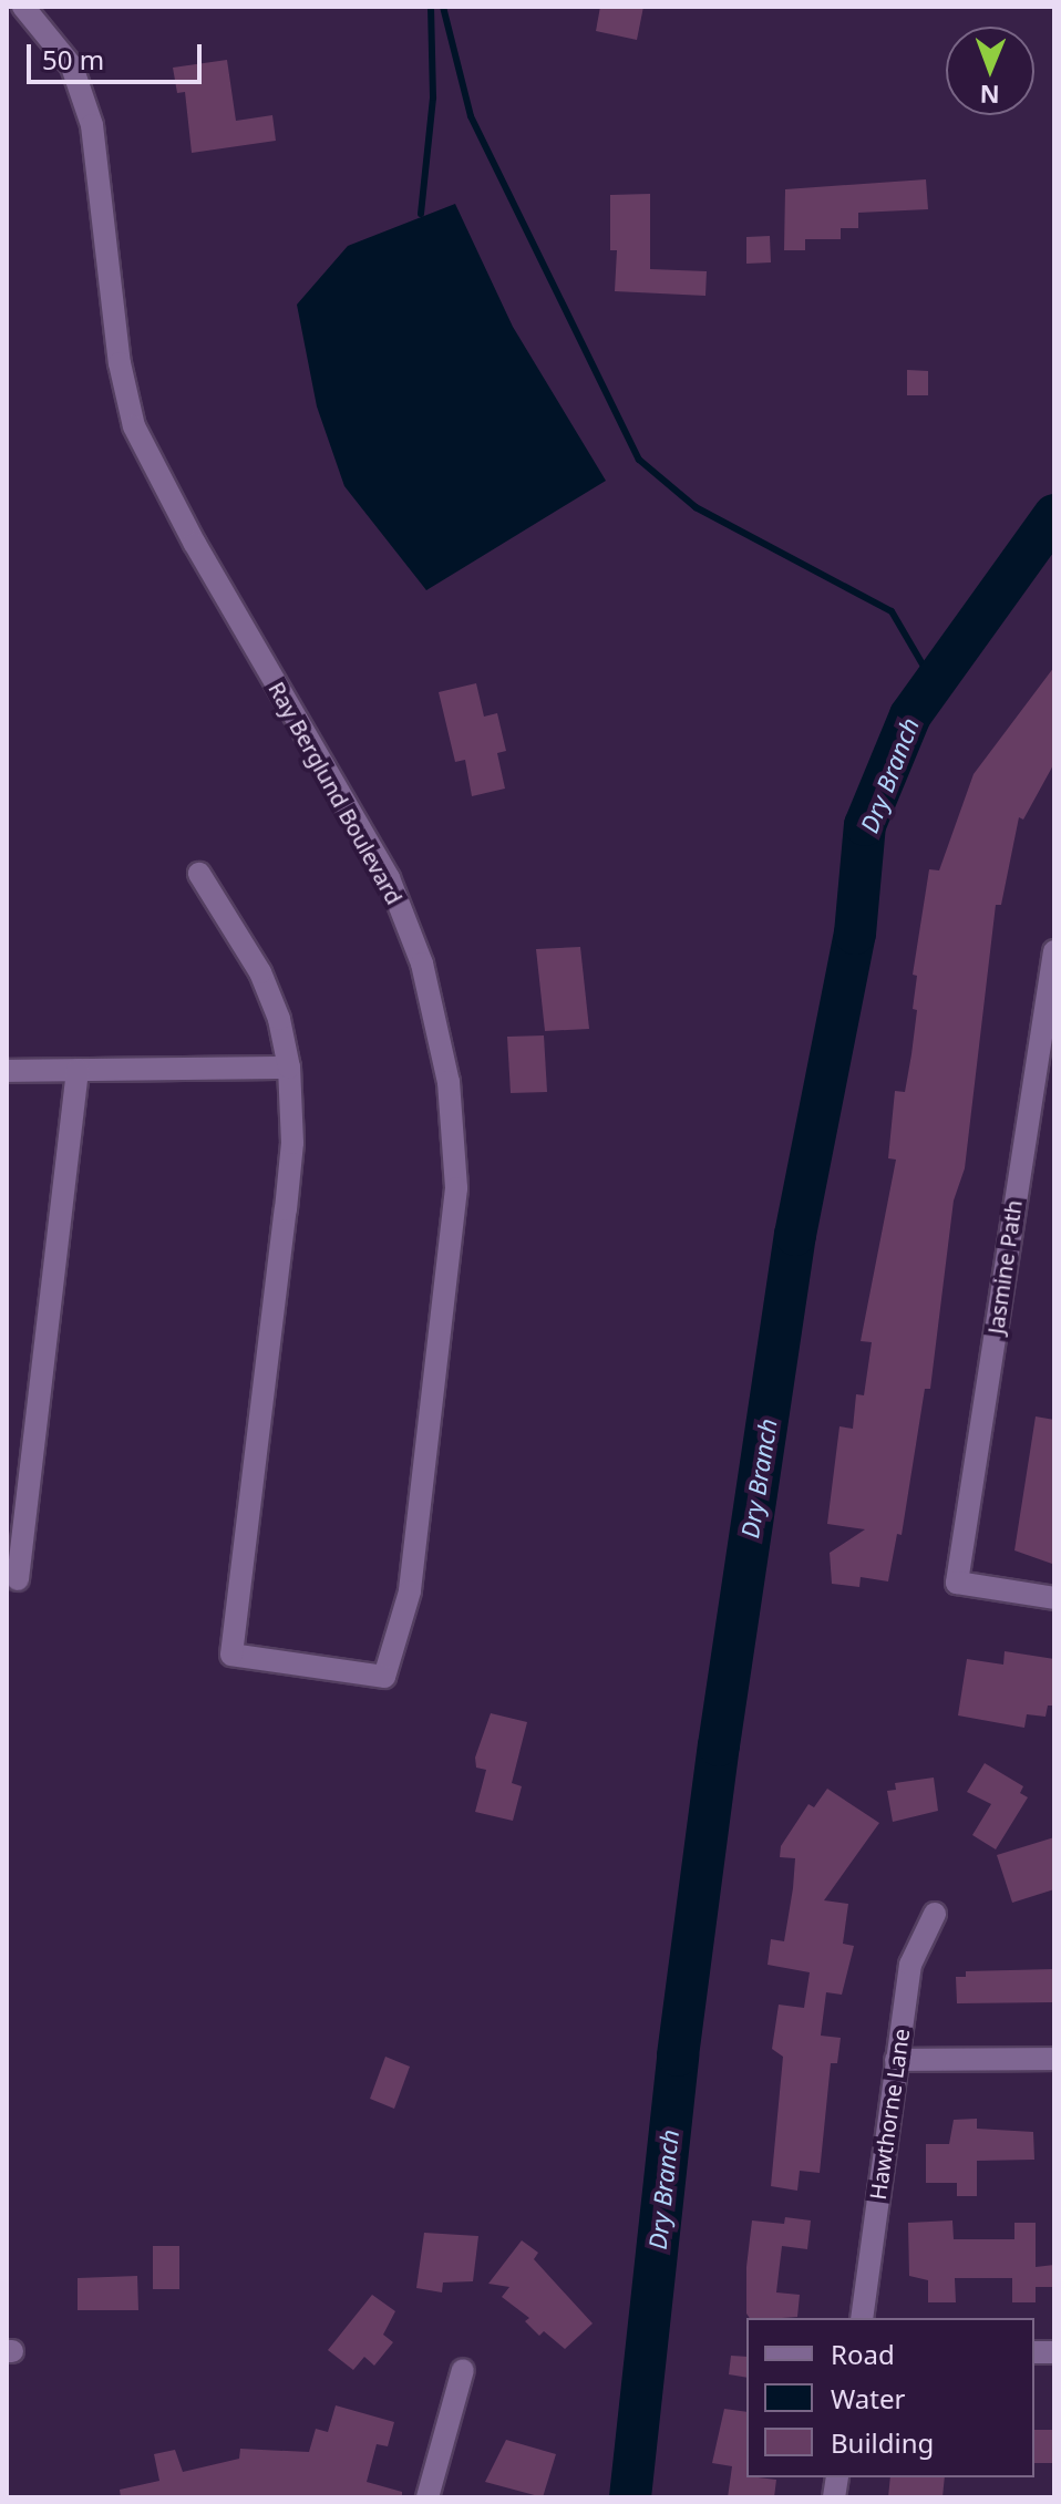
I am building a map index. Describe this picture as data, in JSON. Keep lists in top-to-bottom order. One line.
{"streets":{"street":["Ray Berglund Boulevard","Jasmine Path","Hawthorne Lane"]},"water":["Dry Branch"],"legend":["Road","Water","Building"],"scale_bar":"50 m","north":"bottom"}
